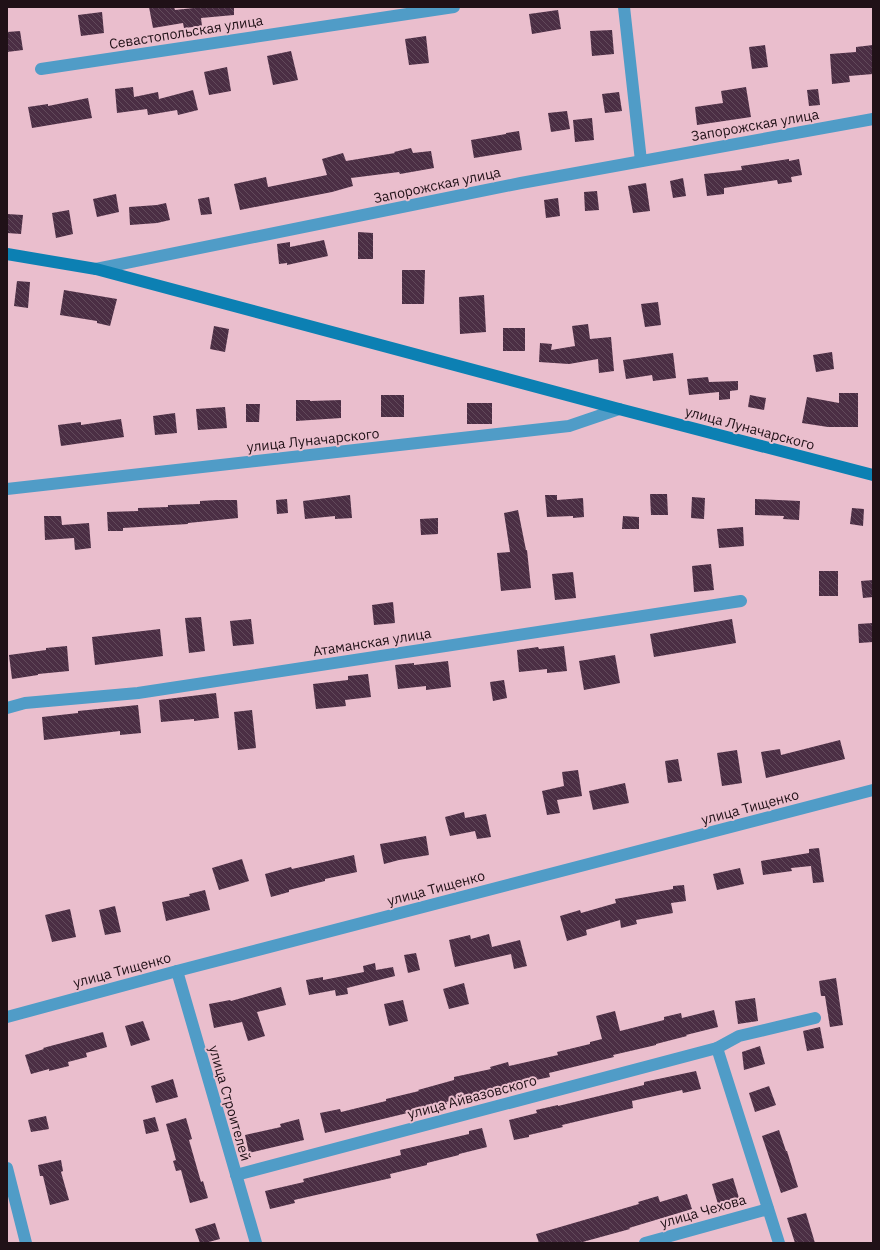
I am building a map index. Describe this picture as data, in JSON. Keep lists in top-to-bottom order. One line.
{"streets":{"main road":["Запорожская улица","улица Луначарского"],"street":["Севастопольская улица","Атаманская улица","улица Тищенко","улица Айвазовского","улица Строителей","улица Чехова"]},"crossings":[["Запорожская улица","улица Луначарского"],["улица Тищенко","улица Строителей"],["улица Айвазовского","улица Строителей"]]}
